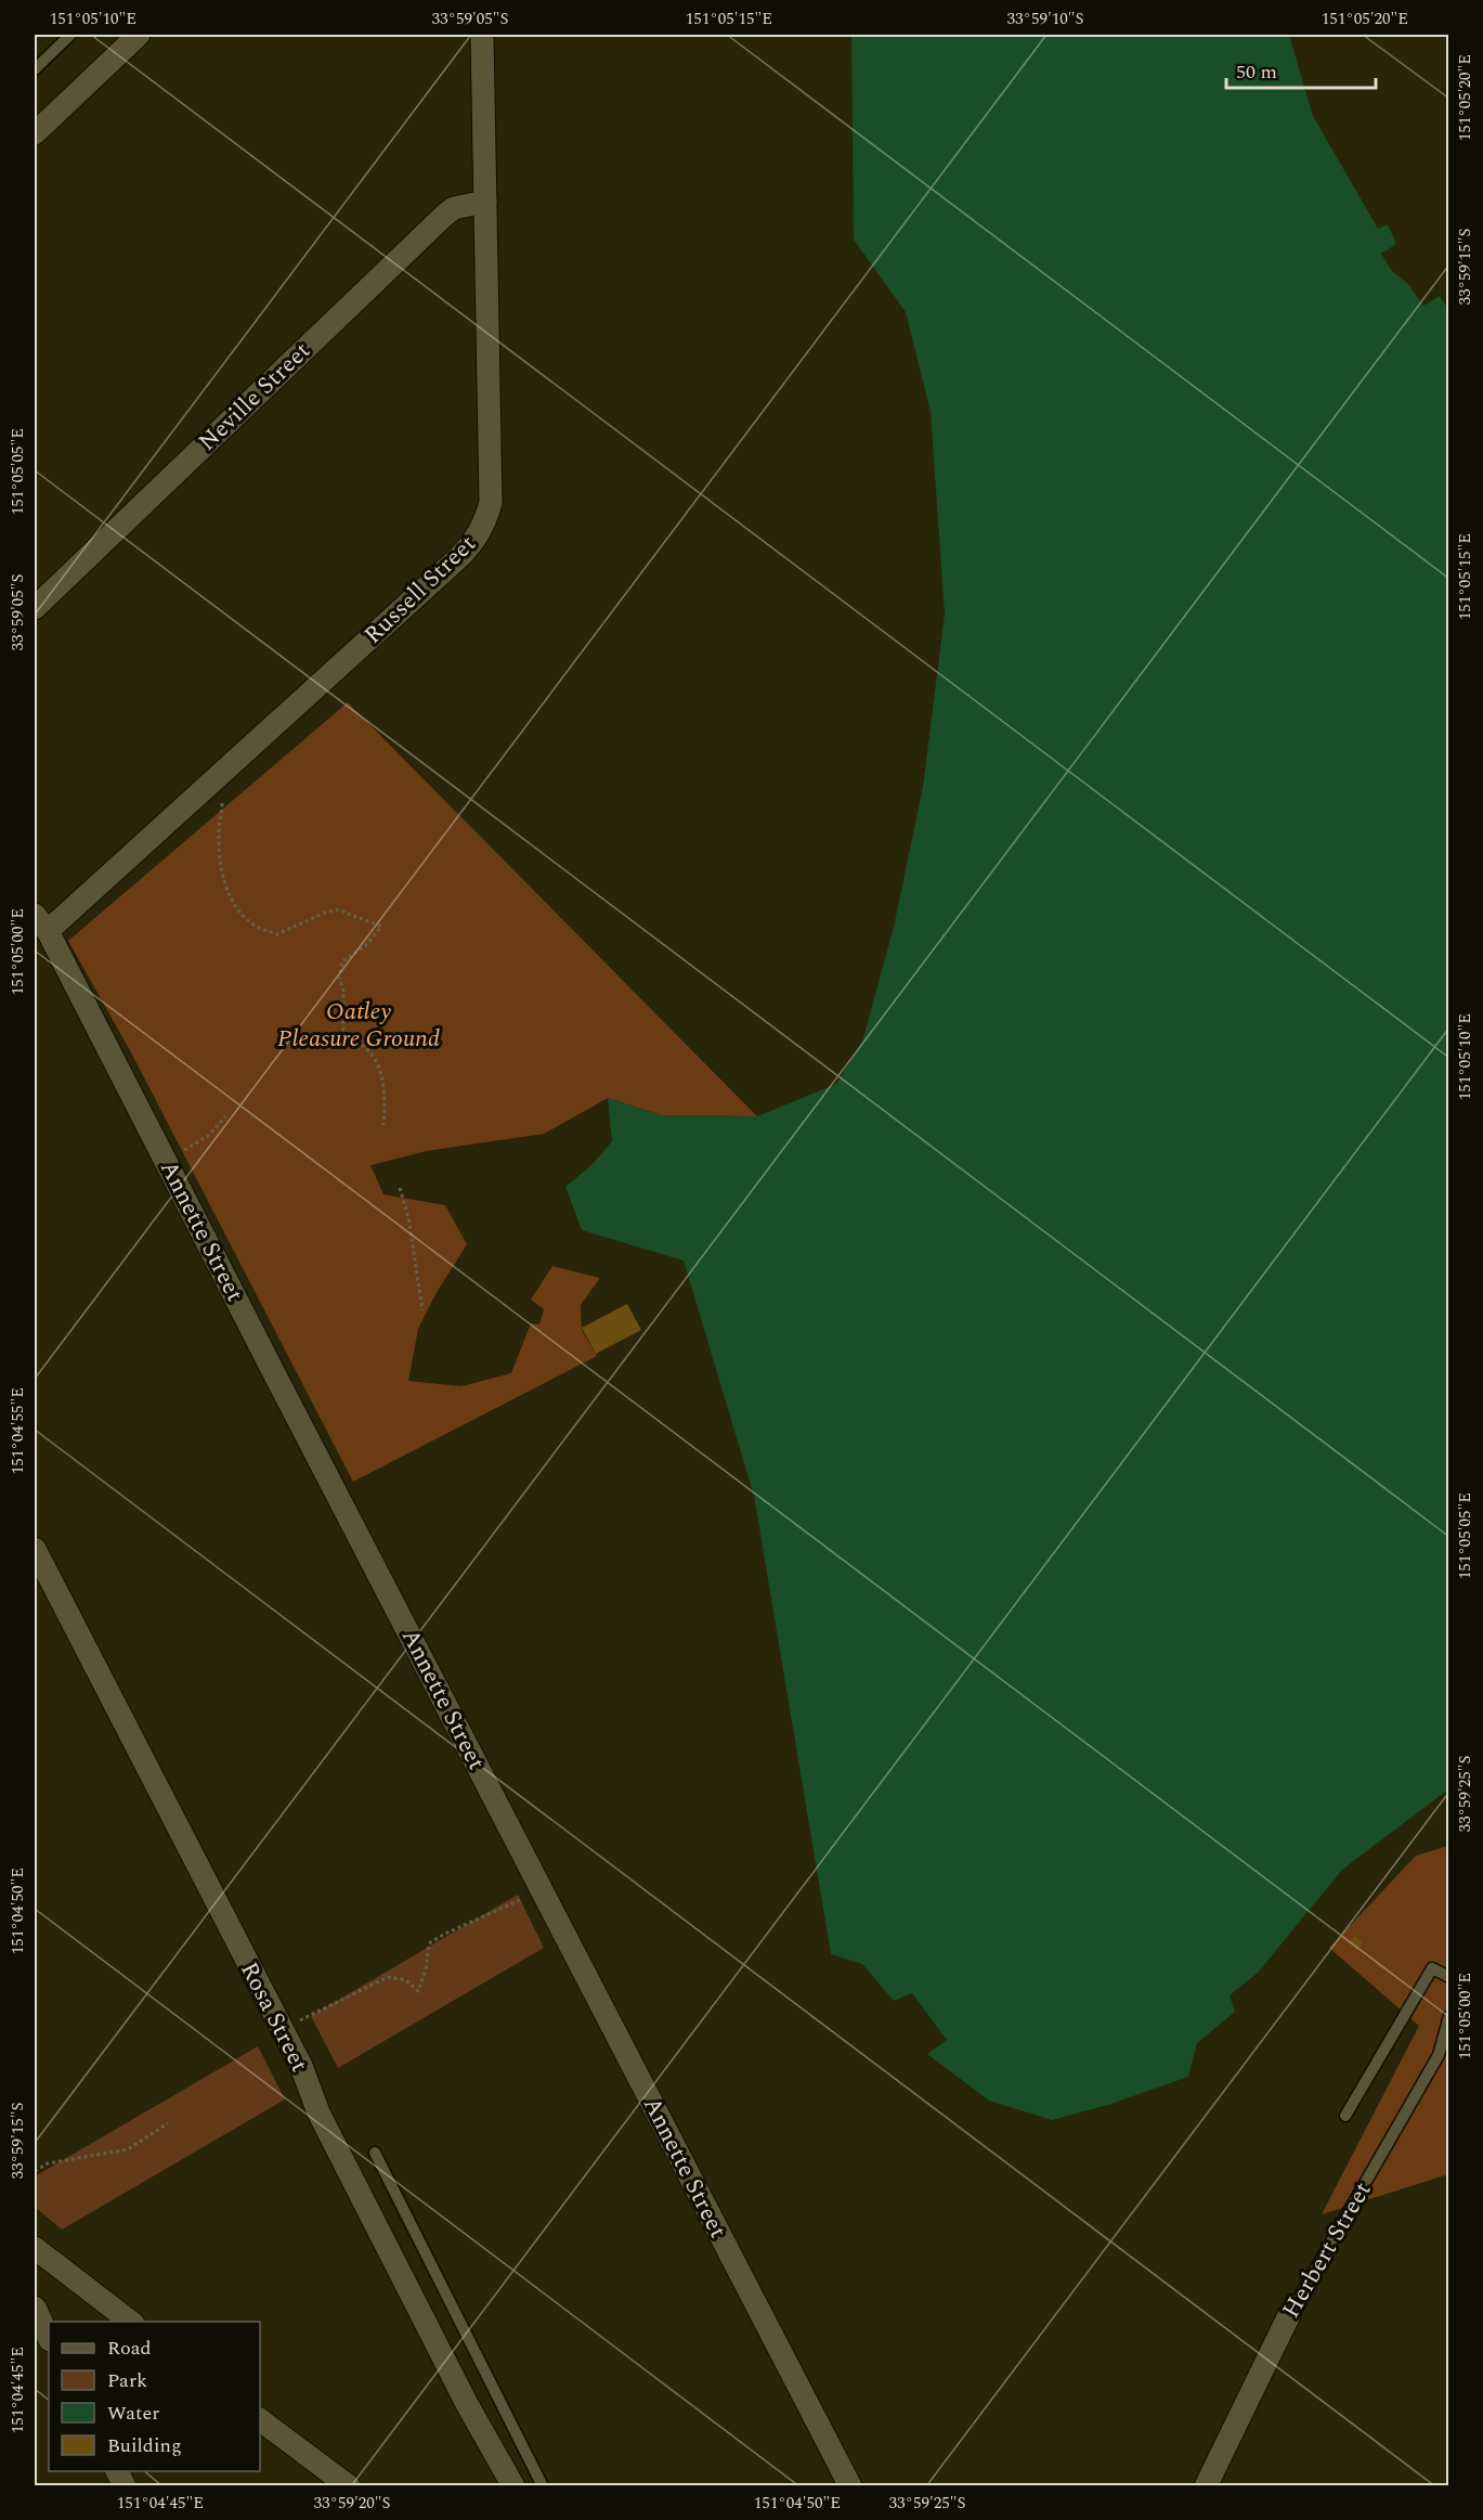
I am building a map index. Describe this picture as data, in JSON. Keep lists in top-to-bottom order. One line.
{"streets":{"street":["Neville Street","Russell Street","Annette Street","Rosa Street","Herbert Street"]},"crossings":[["Neville Street","Russell Street"],["Russell Street","Annette Street"]],"parks":["Oatley Pleasure Ground"],"legend":["Road","Park","Water","Building"],"scale_bar":"50 m","coordinates":["151°05'10\"E","33°59'05\"S","151°05'15\"E","33°59'10\"S","151°05'20\"E","33°59'15\"S","151°05'05\"E","151°05'00\"E","151°04'55\"E","33°59'25\"S","151°04'50\"E","151°04'45\"E","33°59'20\"S"]}
